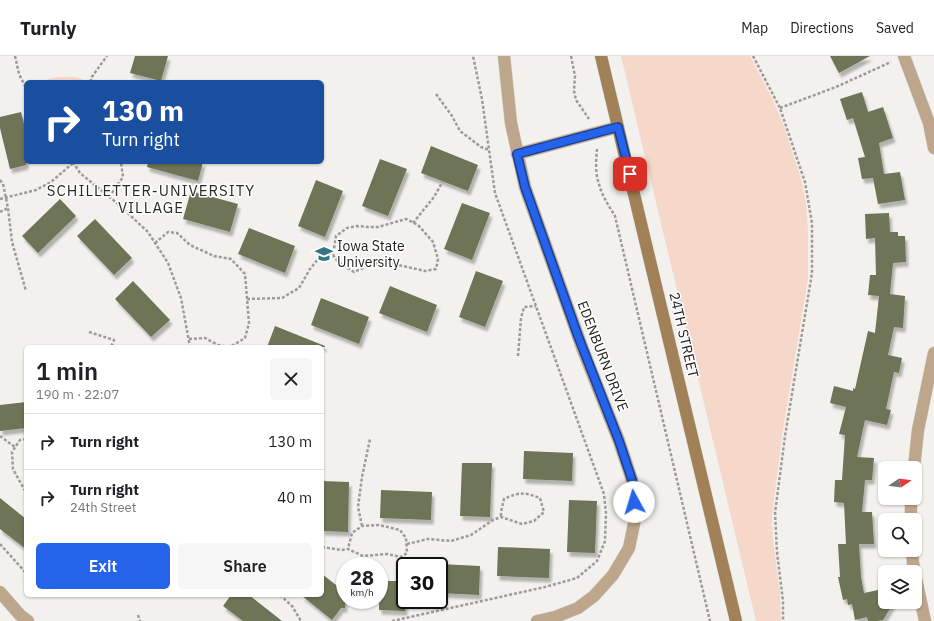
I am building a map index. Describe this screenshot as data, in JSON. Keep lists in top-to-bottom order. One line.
{"streets":{"main road":["24TH STREET"],"street":["EDENBURN DRIVE"]},"districts":["SCHILLETTER-UNIVERSITY VILLAGE"],"places":{"school or university":["Iowa State University"]},"north":"right","page":{"header":"Turnly","nav":["Map","Directions","Saved"],"turn":["130 m","Turn right"],"heading":["1 min","190 m · 22:07"],"list":[{"name":"Turn right","value":"130 m"},{"name":"Turn right","note":"24th Street","value":"40 m"}],"buttons":["Exit","Share"],"speed":"28 km/h","limit":"30"}}
